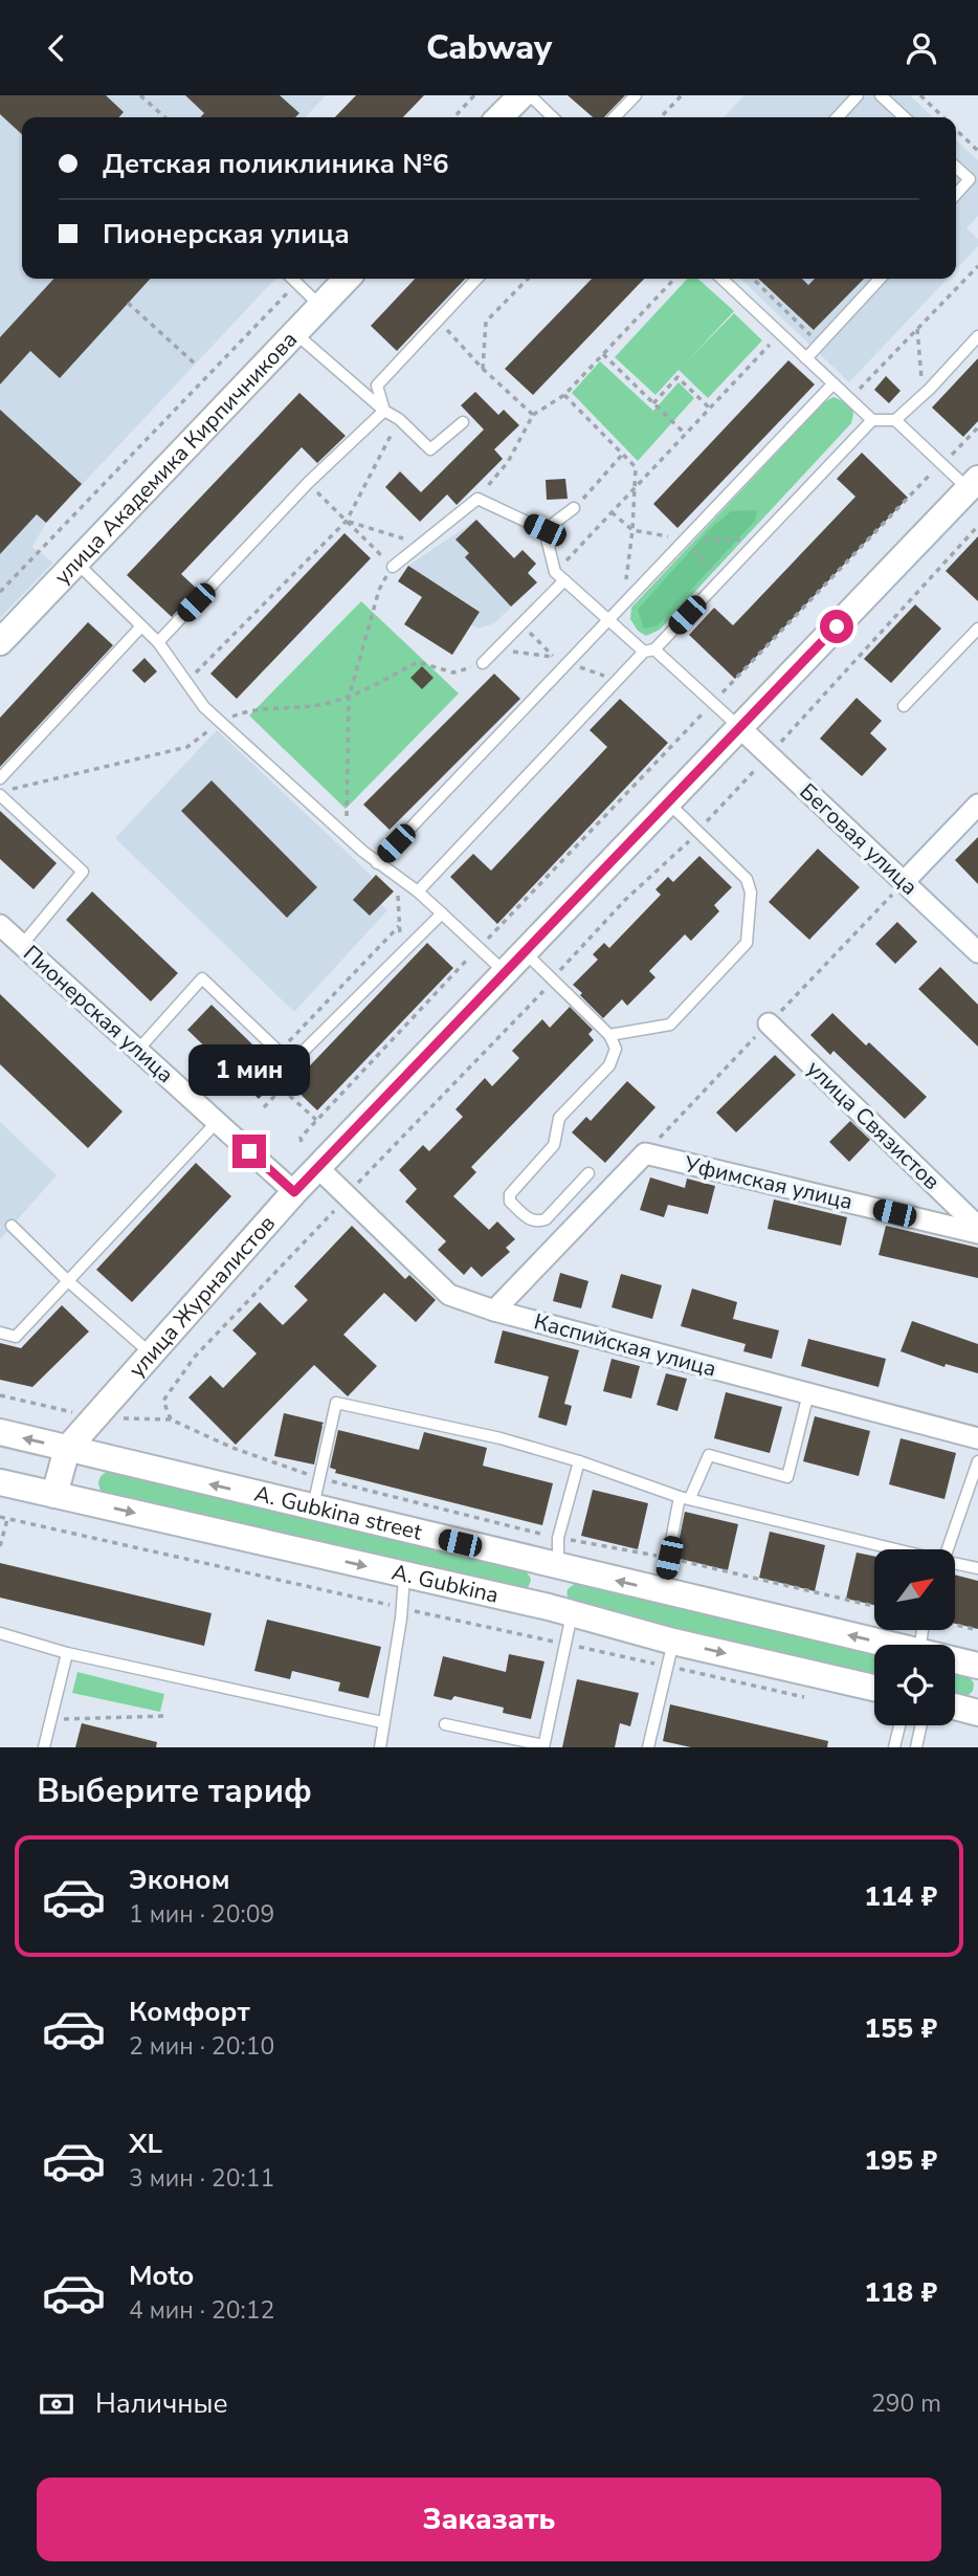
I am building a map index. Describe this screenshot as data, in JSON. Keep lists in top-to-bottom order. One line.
{"streets":{"street":["улица Академика Кирпичникова","Беговая улица","Пионерская улица","улица Связистов","Уфимская улица","улица Журналистов","Каспийская улица","A. Gubkina street","A. Gubkina"]},"crossings":[["Беговая улица","улица Журналистов"],["Пионерская улица","улица Журналистов"],["улица Связистов","Уфимская улица"],["Уфимская улица","Каспийская улица"],["улица Журналистов","Каспийская улица"],["улица Журналистов","A. Gubkina street"]],"one_way":["A. Gubkina street","A. Gubkina"],"north":"top right","page":{"header":"Cabway","banner":["Детская поликлиника №6","Пионерская улица"],"bubble":"1 мин","heading":"Выберите тариф","list":[{"name":"Эконом","note":"1 мин · 20:09","value":"114 ₽"},{"name":"Комфорт","note":"2 мин · 20:10","value":"155 ₽"},{"name":"XL","note":"3 мин · 20:11","value":"195 ₽"},{"name":"Moto","note":"4 мин · 20:12","value":"118 ₽"}],"pay":["Наличные","290 m"],"buttons":"Заказать"}}
